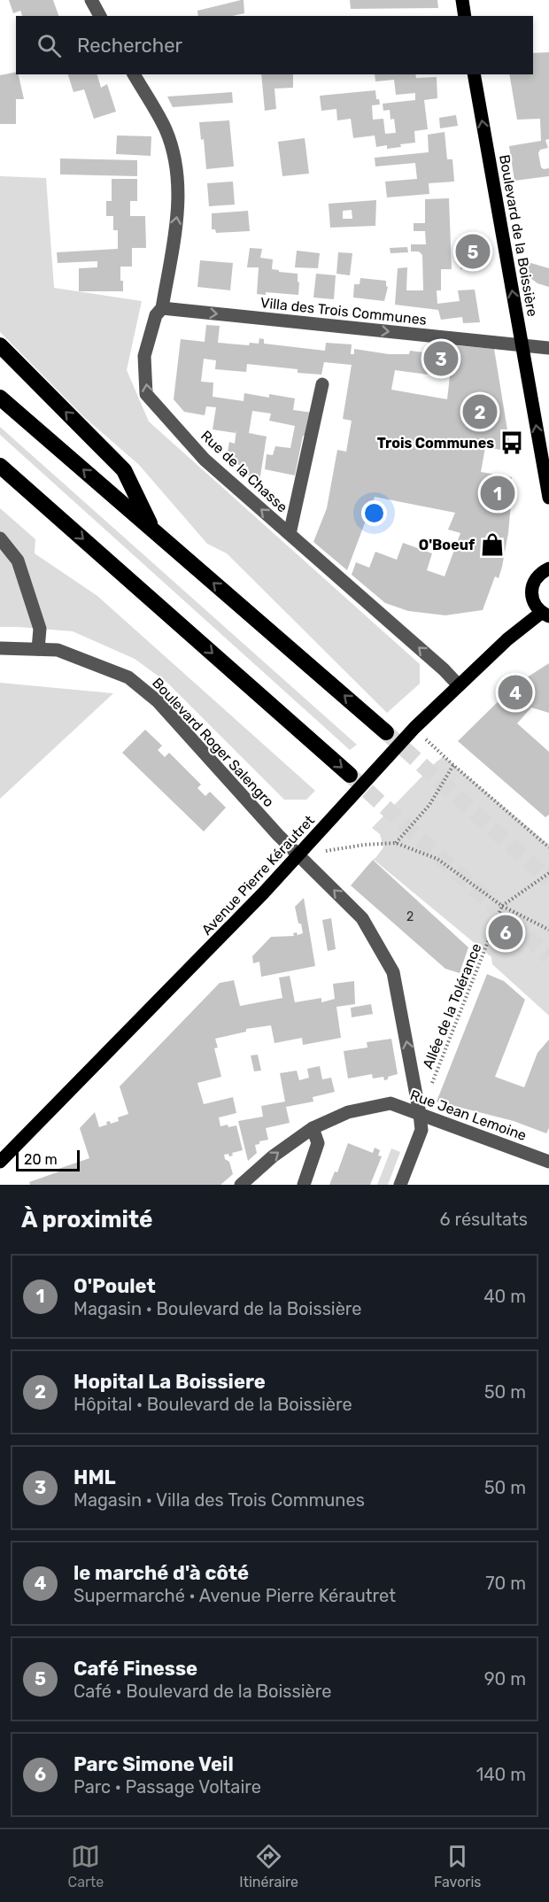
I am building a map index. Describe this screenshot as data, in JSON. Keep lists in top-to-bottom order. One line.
{"streets":{"main road":["Boulevard de la Boissière","Avenue Pierre Kérautret"],"street":["Villa des Trois Communes","Rue de la Chasse","Boulevard Roger Salengro","Rue Jean Lemoine"],"path":["Allée de la Tolérance"]},"crossings":[["Boulevard de la Boissière","Villa des Trois Communes"],["Villa des Trois Communes","Rue de la Chasse"],["Rue de la Chasse","Avenue Pierre Kérautret"],["Boulevard Roger Salengro","Avenue Pierre Kérautret"],["Boulevard Roger Salengro","Rue Jean Lemoine"]],"one_way":["Boulevard de la Boissière","Villa des Trois Communes","Rue de la Chasse","Boulevard Roger Salengro"],"places":{"bus stop":["Trois Communes"],"shop":["O'Boeuf"]},"house_numbers":["2"],"scale_bar":"20 m","page":{"search":"Rechercher","pins":["5","3","2","1","4","6"],"scale":"20 m","heading":["À proximité","6 résultats"],"list":[{"mark":"1","name":"O'Poulet","note":"Magasin · Boulevard de la Boissière","value":"40 m"},{"mark":"2","name":"Hopital La Boissiere","note":"Hôpital · Boulevard de la Boissière","value":"50 m"},{"mark":"3","name":"HML","note":"Magasin · Villa des Trois Communes","value":"50 m"},{"mark":"4","name":"le marché d'à côté","note":"Supermarché · Avenue Pierre Kérautret","value":"70 m"},{"mark":"5","name":"Café Finesse","note":"Café · Boulevard de la Boissière","value":"90 m"},{"mark":"6","name":"Parc Simone Veil","note":"Parc · Passage Voltaire","value":"140 m"}],"nav":["Carte","Itinéraire","Favoris"]}}
